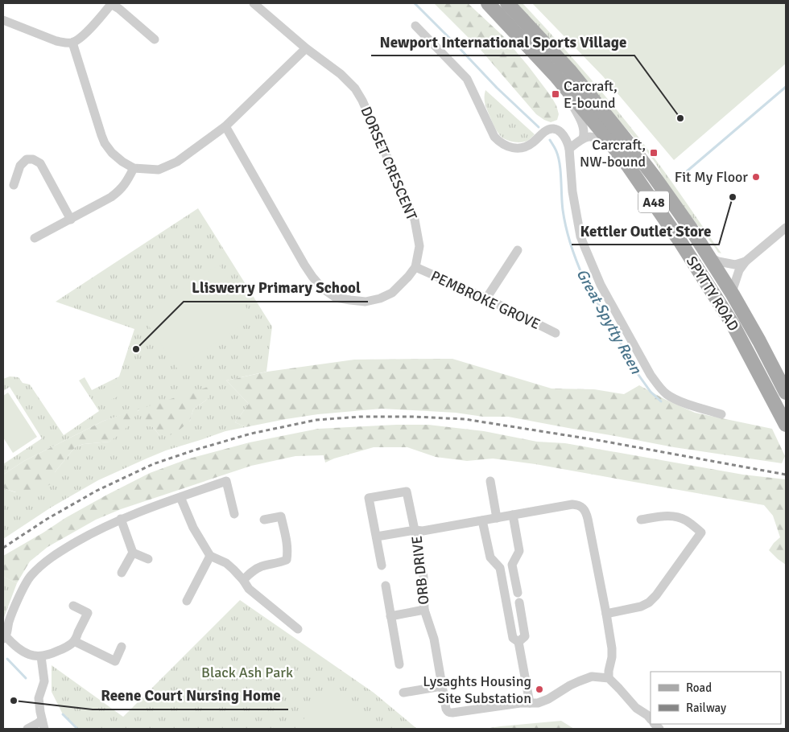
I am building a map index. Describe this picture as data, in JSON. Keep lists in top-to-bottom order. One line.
{"streets":{"main road":["A48","SPYTTY ROAD"],"street":["DORSET CRESCENT","PEMBROKE GROVE","ORB DRIVE"]},"crossings":[["DORSET CRESCENT","PEMBROKE GROVE"]],"water":["Great Spytty Reen"],"parks":["Black Ash Park"],"places":{"transit":["Carcraft, E-bound","Carcraft, NW-bound"],"other":["Newport International Sports Village","Fit My Floor","Kettler Outlet Store","Lliswerry Primary School","Lysaghts Housing Site Substation","Reene Court Nursing Home"]},"legend":["Road","Railway"]}
